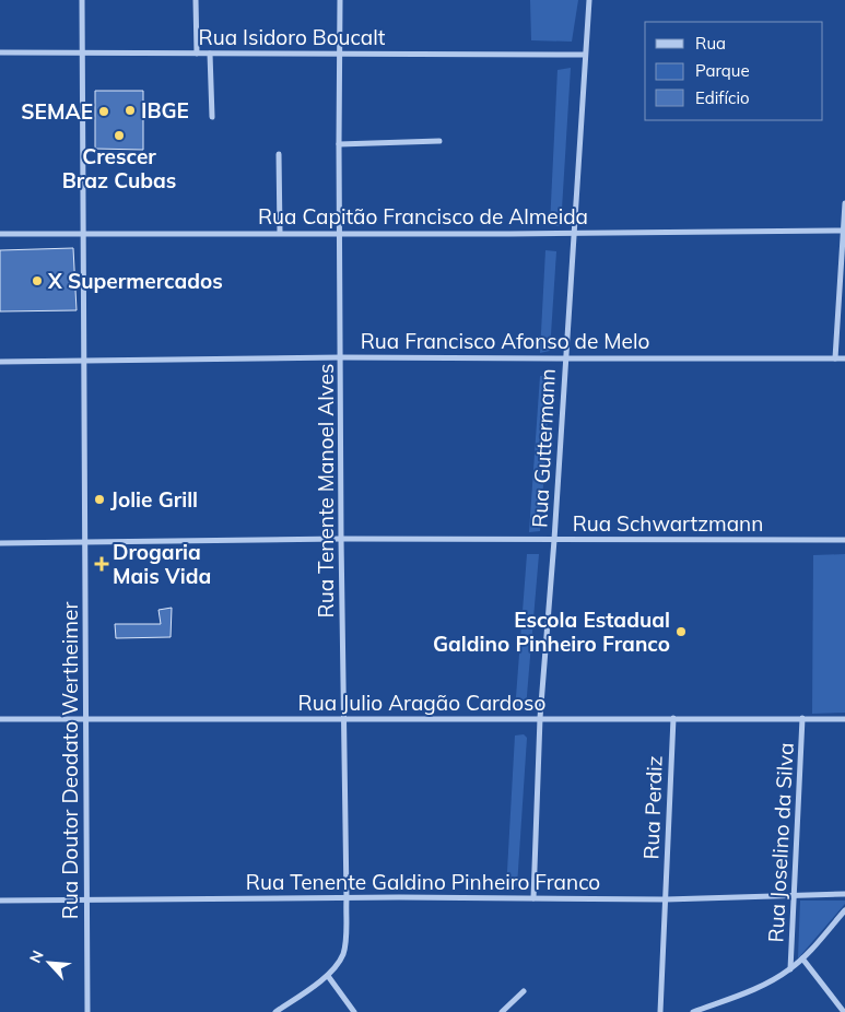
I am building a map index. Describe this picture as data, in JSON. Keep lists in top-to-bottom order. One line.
{"streets":{"street":["Rua Isidoro Boucalt","Rua Capitão Francisco de Almeida","Rua Francisco Afonso de Melo","Rua Guttermann","Rua Tenente Manoel Alves","Rua Schwartzmann","Rua Julio Aragão Cardoso","Rua Doutor Deodato Wertheimer","Rua Perdiz","Rua Joselino da Silva","Rua Tenente Galdino Pinheiro Franco"]},"crossings":[["Rua Isidoro Boucalt","Rua Guttermann"],["Rua Isidoro Boucalt","Rua Tenente Manoel Alves"],["Rua Isidoro Boucalt","Rua Doutor Deodato Wertheimer"],["Rua Capitão Francisco de Almeida","Rua Guttermann"],["Rua Capitão Francisco de Almeida","Rua Tenente Manoel Alves"],["Rua Capitão Francisco de Almeida","Rua Doutor Deodato Wertheimer"],["Rua Francisco Afonso de Melo","Rua Guttermann"],["Rua Francisco Afonso de Melo","Rua Tenente Manoel Alves"],["Rua Francisco Afonso de Melo","Rua Doutor Deodato Wertheimer"],["Rua Guttermann","Rua Schwartzmann"],["Rua Guttermann","Rua Julio Aragão Cardoso"],["Rua Guttermann","Rua Tenente Galdino Pinheiro Franco"],["Rua Tenente Manoel Alves","Rua Schwartzmann"],["Rua Tenente Manoel Alves","Rua Julio Aragão Cardoso"],["Rua Tenente Manoel Alves","Rua Tenente Galdino Pinheiro Franco"],["Rua Schwartzmann","Rua Doutor Deodato Wertheimer"],["Rua Julio Aragão Cardoso","Rua Doutor Deodato Wertheimer"],["Rua Julio Aragão Cardoso","Rua Perdiz"],["Rua Julio Aragão Cardoso","Rua Joselino da Silva"],["Rua Doutor Deodato Wertheimer","Rua Tenente Galdino Pinheiro Franco"],["Rua Perdiz","Rua Tenente Galdino Pinheiro Franco"],["Rua Joselino da Silva","Rua Tenente Galdino Pinheiro Franco"]],"places":{"other":["IBGE","SEMAE","Crescer Braz Cubas","X Supermercados","Jolie Grill","Escola Estadual Galdino Pinheiro Franco"],"health":["Drogaria Mais Vida"]},"legend":["Rua","Parque","Edifício"],"north":"top left"}
